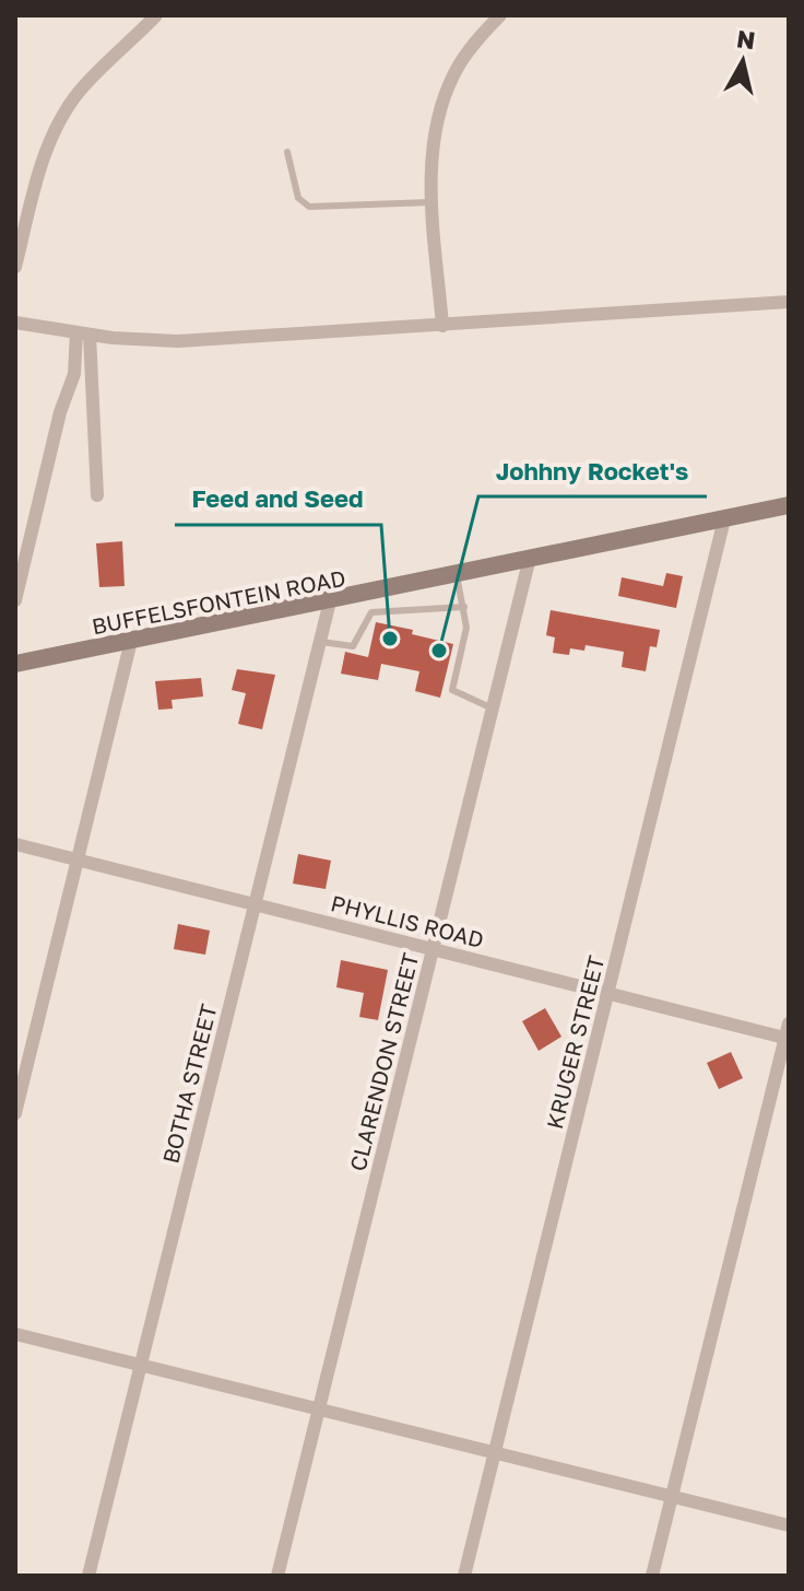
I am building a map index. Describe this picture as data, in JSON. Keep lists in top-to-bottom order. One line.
{"streets":{"main road":["BUFFELSFONTEIN ROAD"],"street":["PHYLLIS ROAD","KRUGER STREET","CLARENDON STREET","BOTHA STREET"]},"crossings":[["BUFFELSFONTEIN ROAD","KRUGER STREET"],["BUFFELSFONTEIN ROAD","CLARENDON STREET"],["BUFFELSFONTEIN ROAD","BOTHA STREET"],["PHYLLIS ROAD","KRUGER STREET"],["PHYLLIS ROAD","CLARENDON STREET"],["PHYLLIS ROAD","BOTHA STREET"]],"places":["Feed and Seed","Johhny Rocket's"],"north":"top"}
